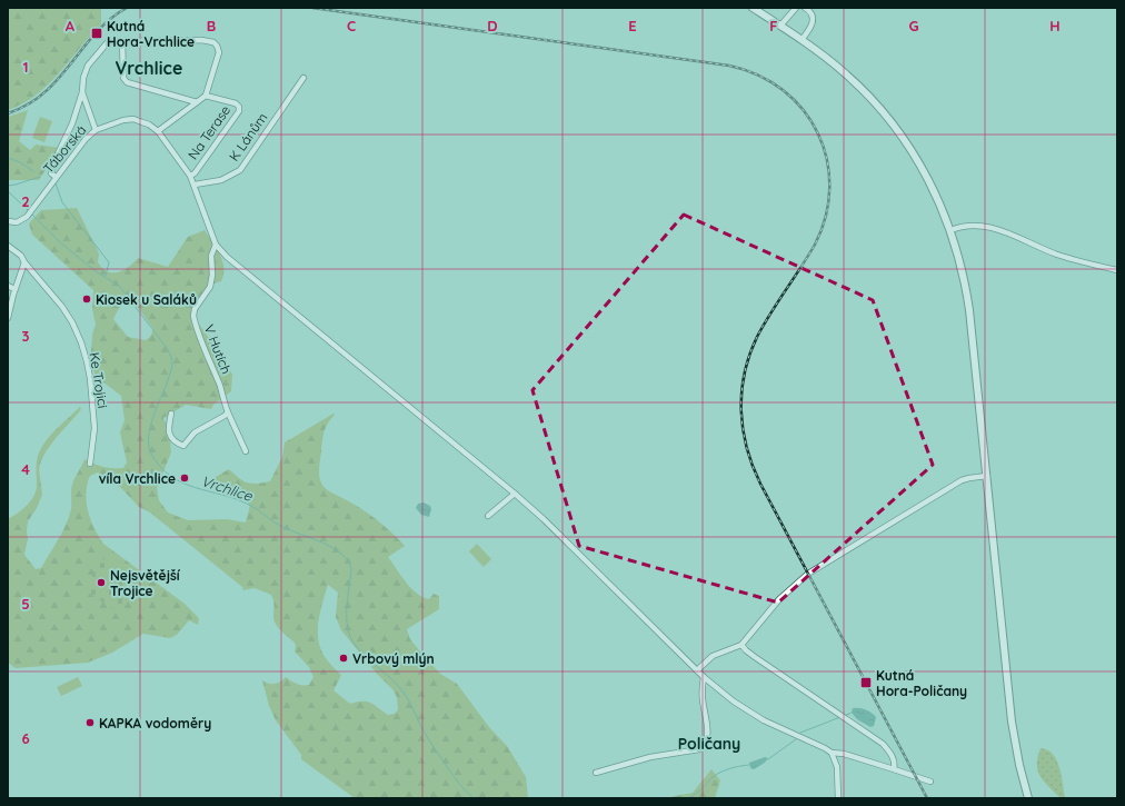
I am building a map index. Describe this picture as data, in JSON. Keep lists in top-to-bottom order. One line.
{"streets":{"street":["Na Terase","K Lánům","Táborská","V Hutích","Ke Trojici"]},"crossings":[["Na Terase","Táborská"],["K Lánům","Táborská"],["Táborská","V Hutích"]],"districts":["Vrchlice","Poličany"],"water":["Vrchlice"],"places":{"transit":["Kutná Hora-Vrchlice","Kutná Hora-Poličany"],"other":["Kiosek u Saláků","víla Vrchlice","Nejsvětější Trojice","Vrbový mlýn","KAPKA vodoměry"]},"grid":{"columns":["A","B","C","D","E","F","G","H"],"rows":["1","2","3","4","5","6"]}}
